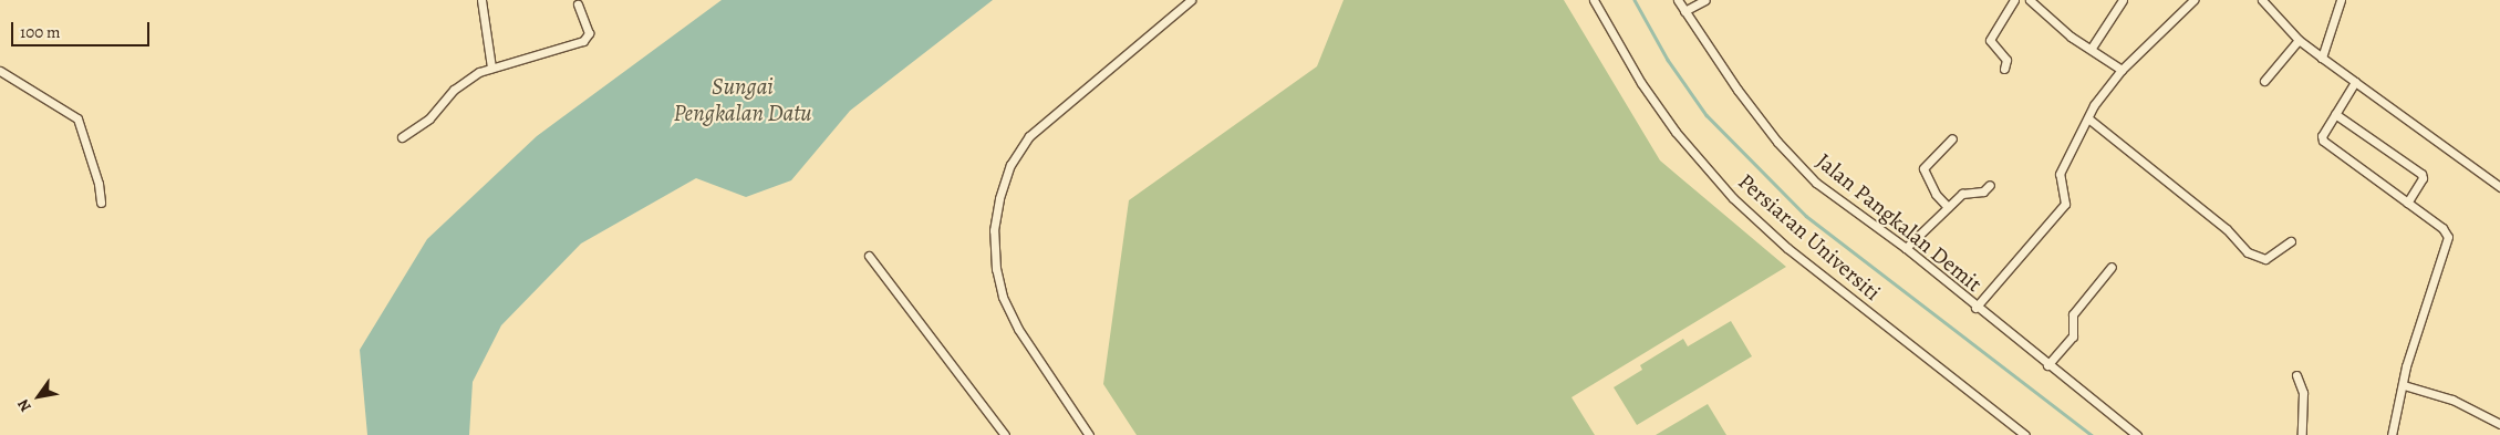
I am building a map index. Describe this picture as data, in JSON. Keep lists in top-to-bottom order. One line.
{"streets":{"street":["Jalan Pangkalan Demit","Persiaran Universiti"]},"water":["Sungai Pengkalan Datu"],"scale_bar":"100 m","north":"bottom left"}
